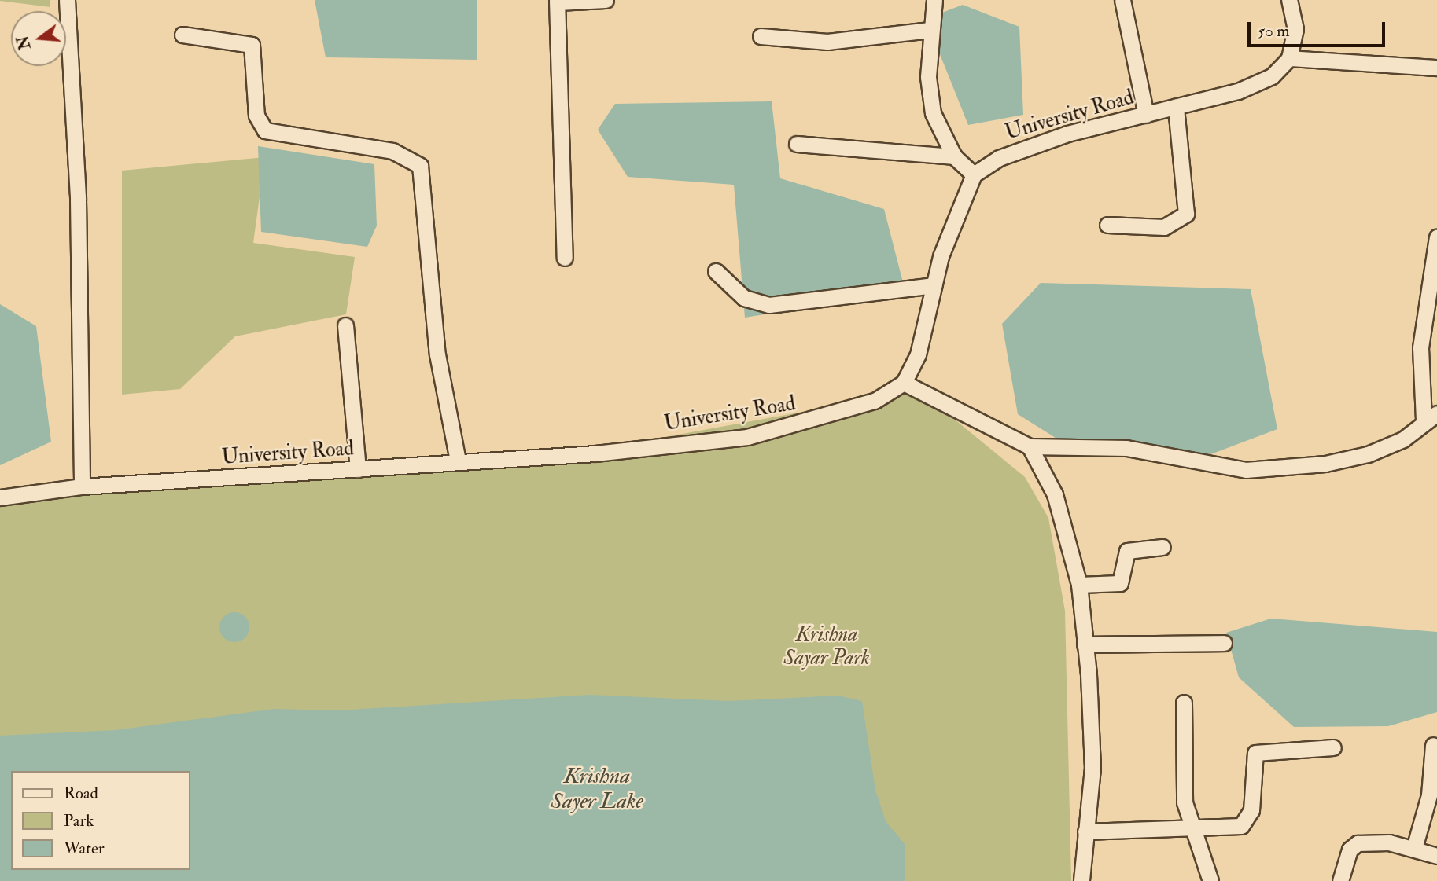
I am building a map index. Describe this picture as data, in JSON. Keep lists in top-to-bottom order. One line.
{"streets":{"street":["University Road"]},"water":["Krishna Sayer Lake"],"parks":["Krishna Sayar Park"],"legend":["Road","Park","Water"],"scale_bar":"50 m","north":"left"}
